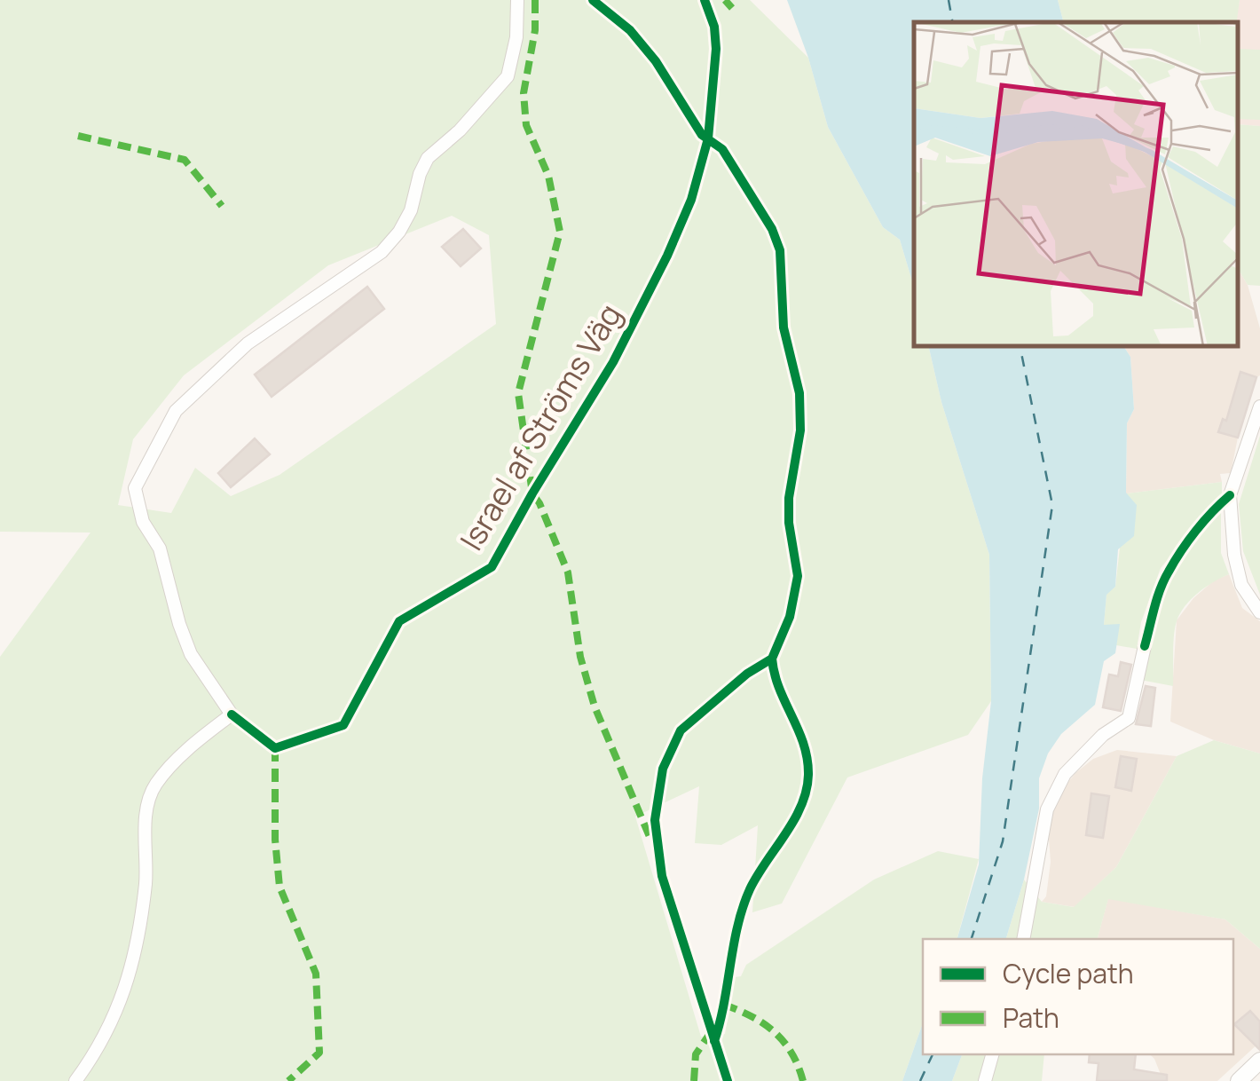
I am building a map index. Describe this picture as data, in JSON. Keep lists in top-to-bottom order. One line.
{"streets":{"cycle path":["Israel af Ströms Väg"]},"legend":["Cycle path","Path"]}
